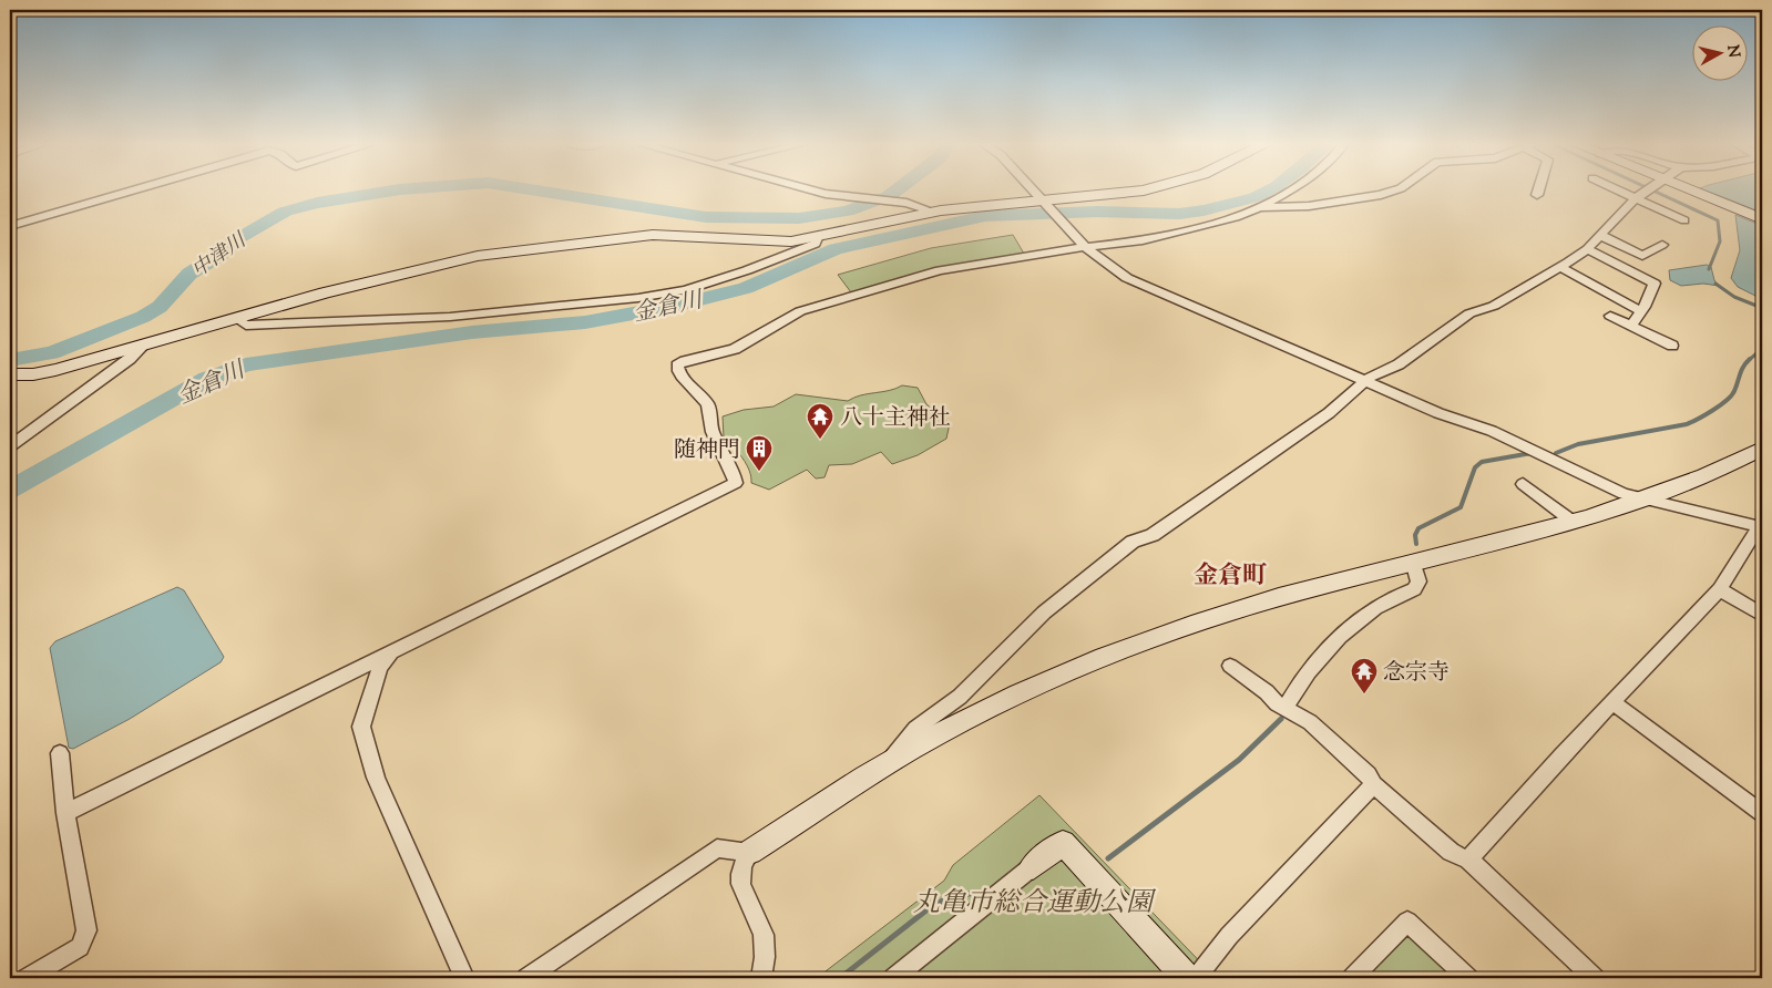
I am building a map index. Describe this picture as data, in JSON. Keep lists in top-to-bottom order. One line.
{"districts":["金倉町"],"water":["中津川","金倉川"],"parks":["丸亀市総合運動公園"],"places":{"temple":["八十主神社","念宗寺"],"building":["随神門"]},"north":"right"}
